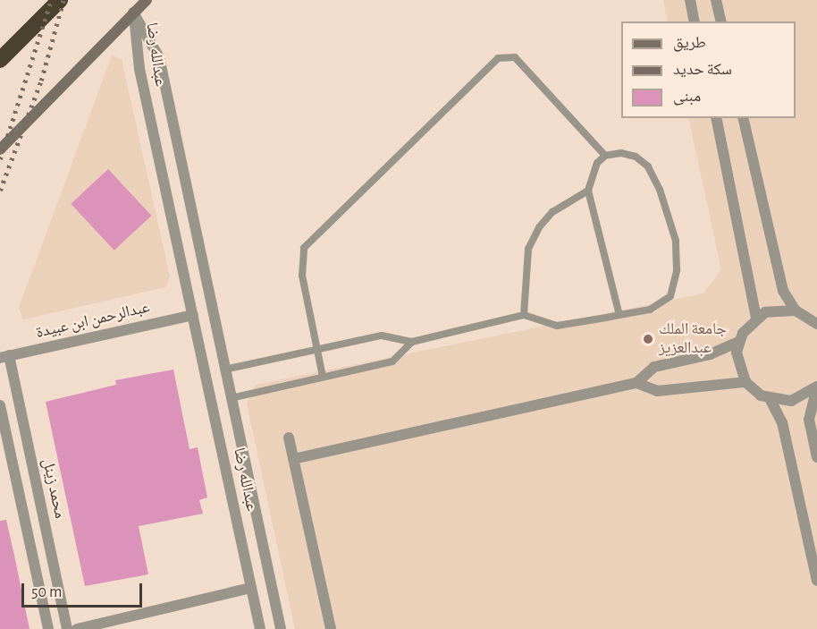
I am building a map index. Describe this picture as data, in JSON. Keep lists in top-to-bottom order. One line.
{"streets":{"street":["عبدالله رضا","عبدالرحمن ابن عبيدة","محمد زينل"]},"crossings":[["عبدالله رضا","عبدالرحمن ابن عبيدة"],["عبدالرحمن ابن عبيدة","محمد زينل"]],"places":["جامعة الملك عبدالعزيز"],"legend":["طريق","سكة حديد","مبنى"],"scale_bar":"50 m"}
